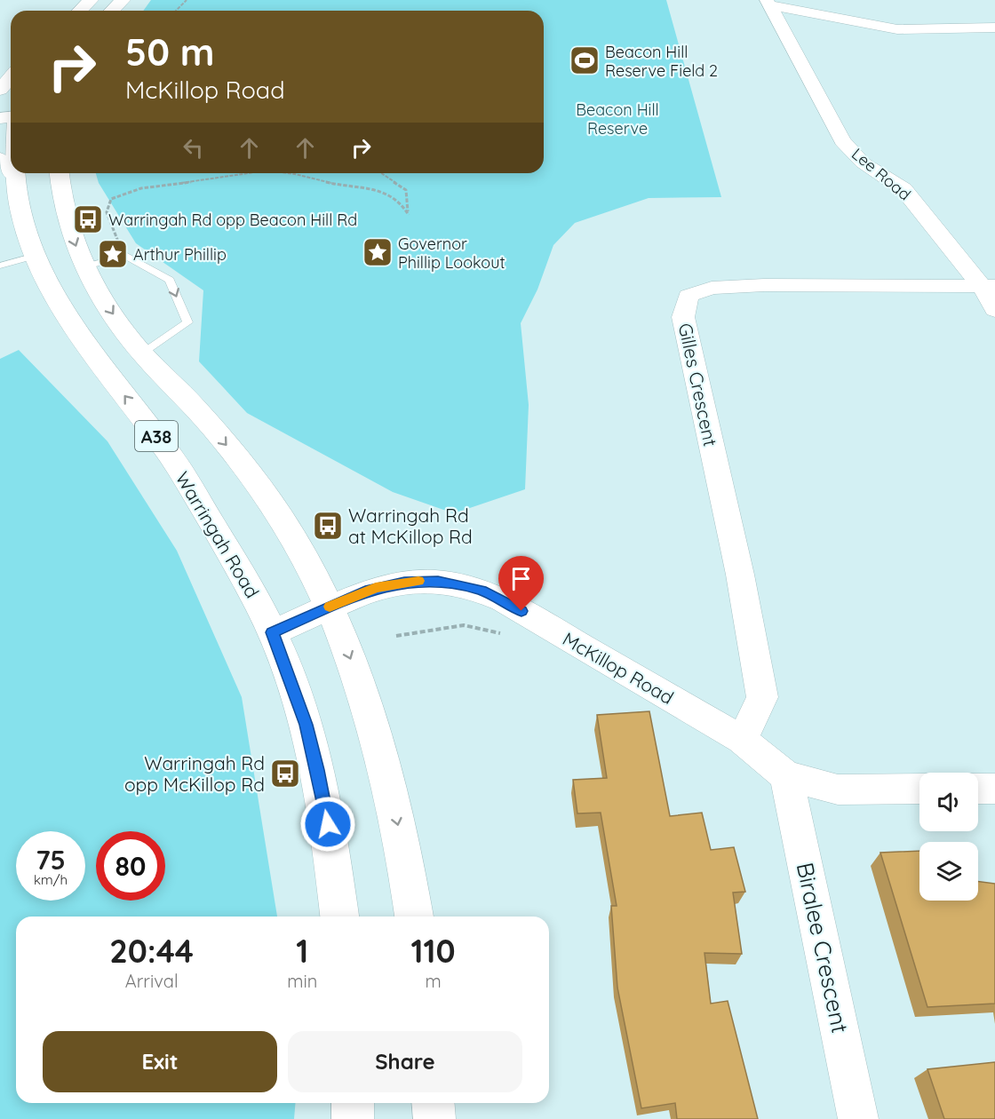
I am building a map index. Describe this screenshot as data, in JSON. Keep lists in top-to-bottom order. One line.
{"streets":{"main road":["A38","Warringah Road","McKillop Road"],"street":["Lee Road","Gilles Crescent","Biralee Crescent"]},"crossings":[["Lee Road","Gilles Crescent"],["Gilles Crescent","McKillop Road"],["A38","McKillop Road"],["Warringah Road","McKillop Road"],["McKillop Road","Biralee Crescent"]],"parks":["Beacon Hill Reserve"],"places":{"sports":["Beacon Hill Reserve Field 2"],"bus stop":["Warringah Rd opp Beacon Hill Rd","Warringah Rd at McKillop Rd","Warringah Rd opp McKillop Rd"],"place":["Governor Phillip Lookout","Arthur Phillip"]},"page":{"turn":["50 m","McKillop Road"],"speed":"75 km/h","limit":"80","eta":["20:44","Arrival","1","min","110","m"],"buttons":["Exit","Share"]}}
